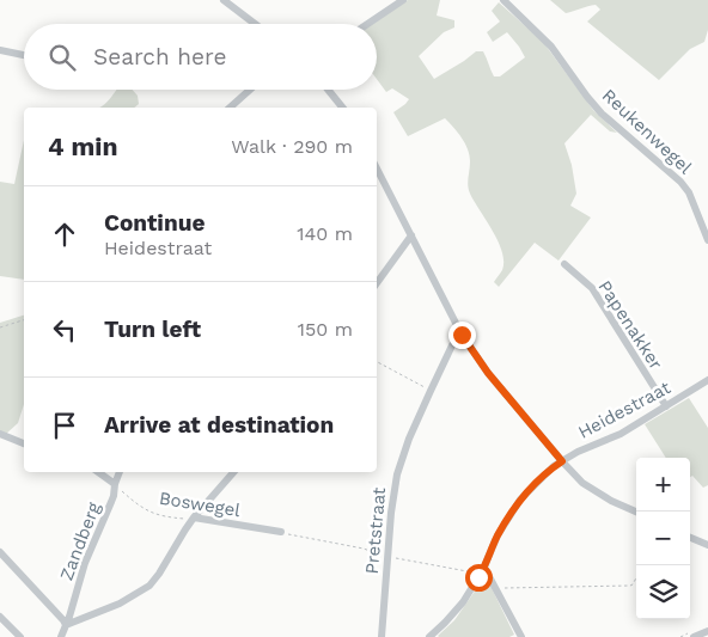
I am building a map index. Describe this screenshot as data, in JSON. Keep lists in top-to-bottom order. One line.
{"streets":{"street":["Reukenwegel","Papenakker","Heidestraat","Boswegel","Pretstraat","Zandberg"]},"crossings":[["Papenakker","Heidestraat"],["Boswegel","Zandberg"]],"page":{"search":"Search here","heading":["4 min","Walk · 290 m"],"list":[["Continue","Heidestraat","140 m"],["Turn left","150 m"],"Arrive at destination"],"map_buttons":["+","−"]}}
